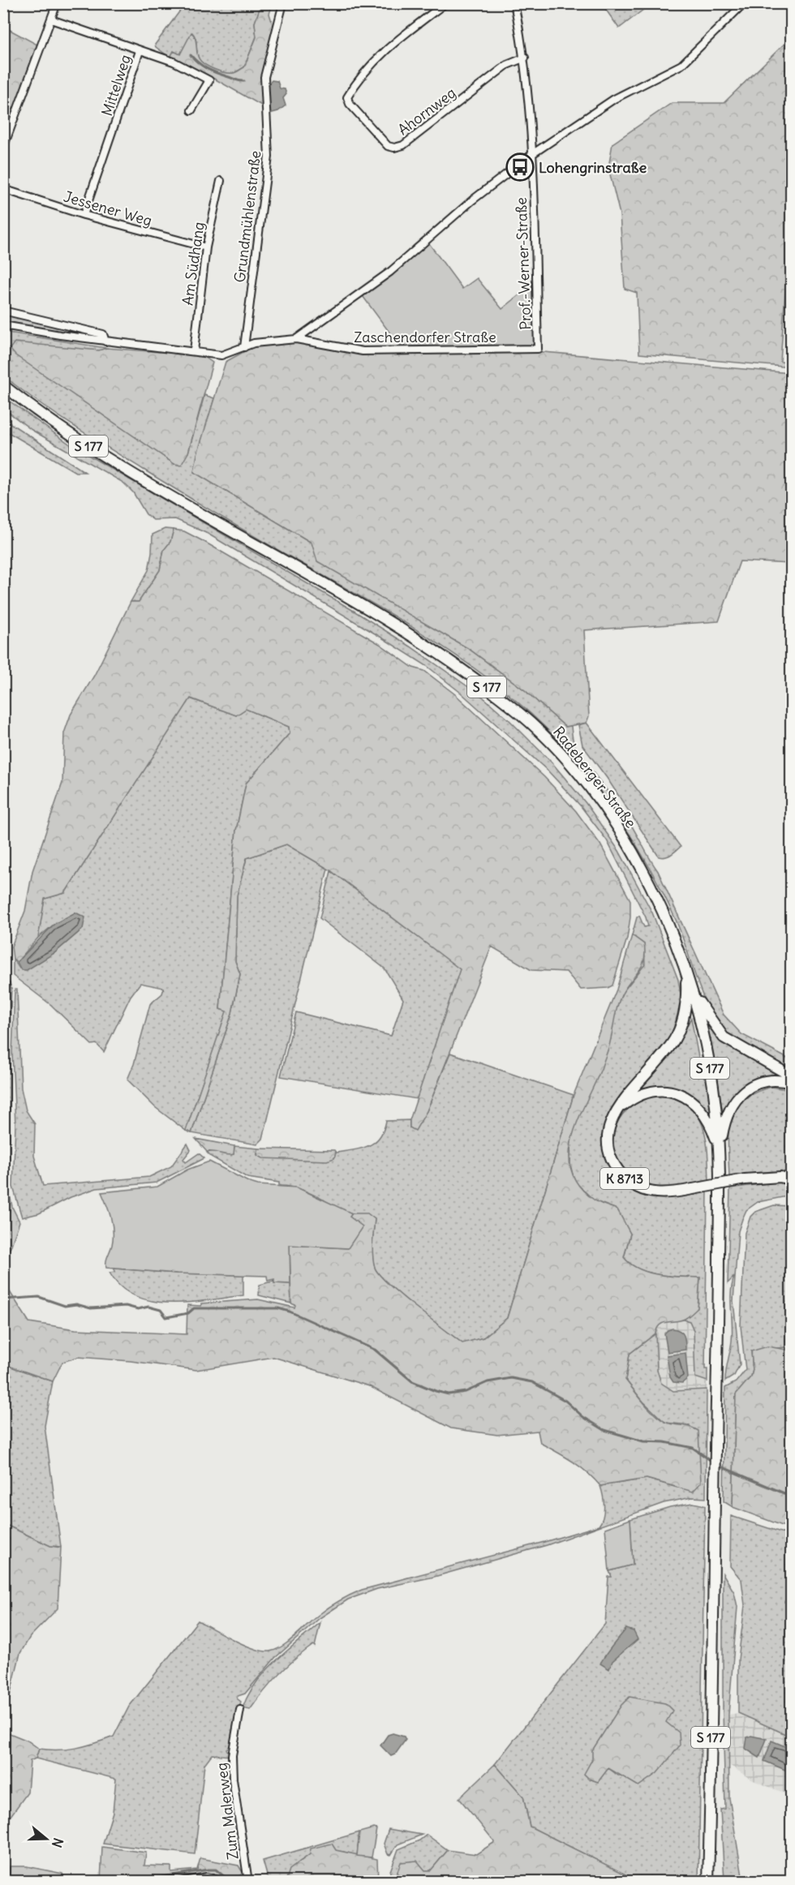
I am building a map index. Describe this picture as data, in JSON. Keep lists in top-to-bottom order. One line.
{"streets":{"highway":["S 177","Radeberger Straße","K 8713"],"street":["Mittelweg","Ahornweg","Jessener Weg","Grundmühlenstraße","Am Südhang","Prof.-Werner-Straße","Zaschendorfer Straße","Zum Malerweg"]},"crossings":[["Mittelweg","Jessener Weg"],["Ahornweg","Prof.-Werner-Straße"],["Jessener Weg","Am Südhang"],["Grundmühlenstraße","Zaschendorfer Straße"],["Am Südhang","Zaschendorfer Straße"],["Prof.-Werner-Straße","Zaschendorfer Straße"],["S 177","Radeberger Straße"]],"places":{"bus stop":["Lohengrinstraße"]},"north":"right"}
